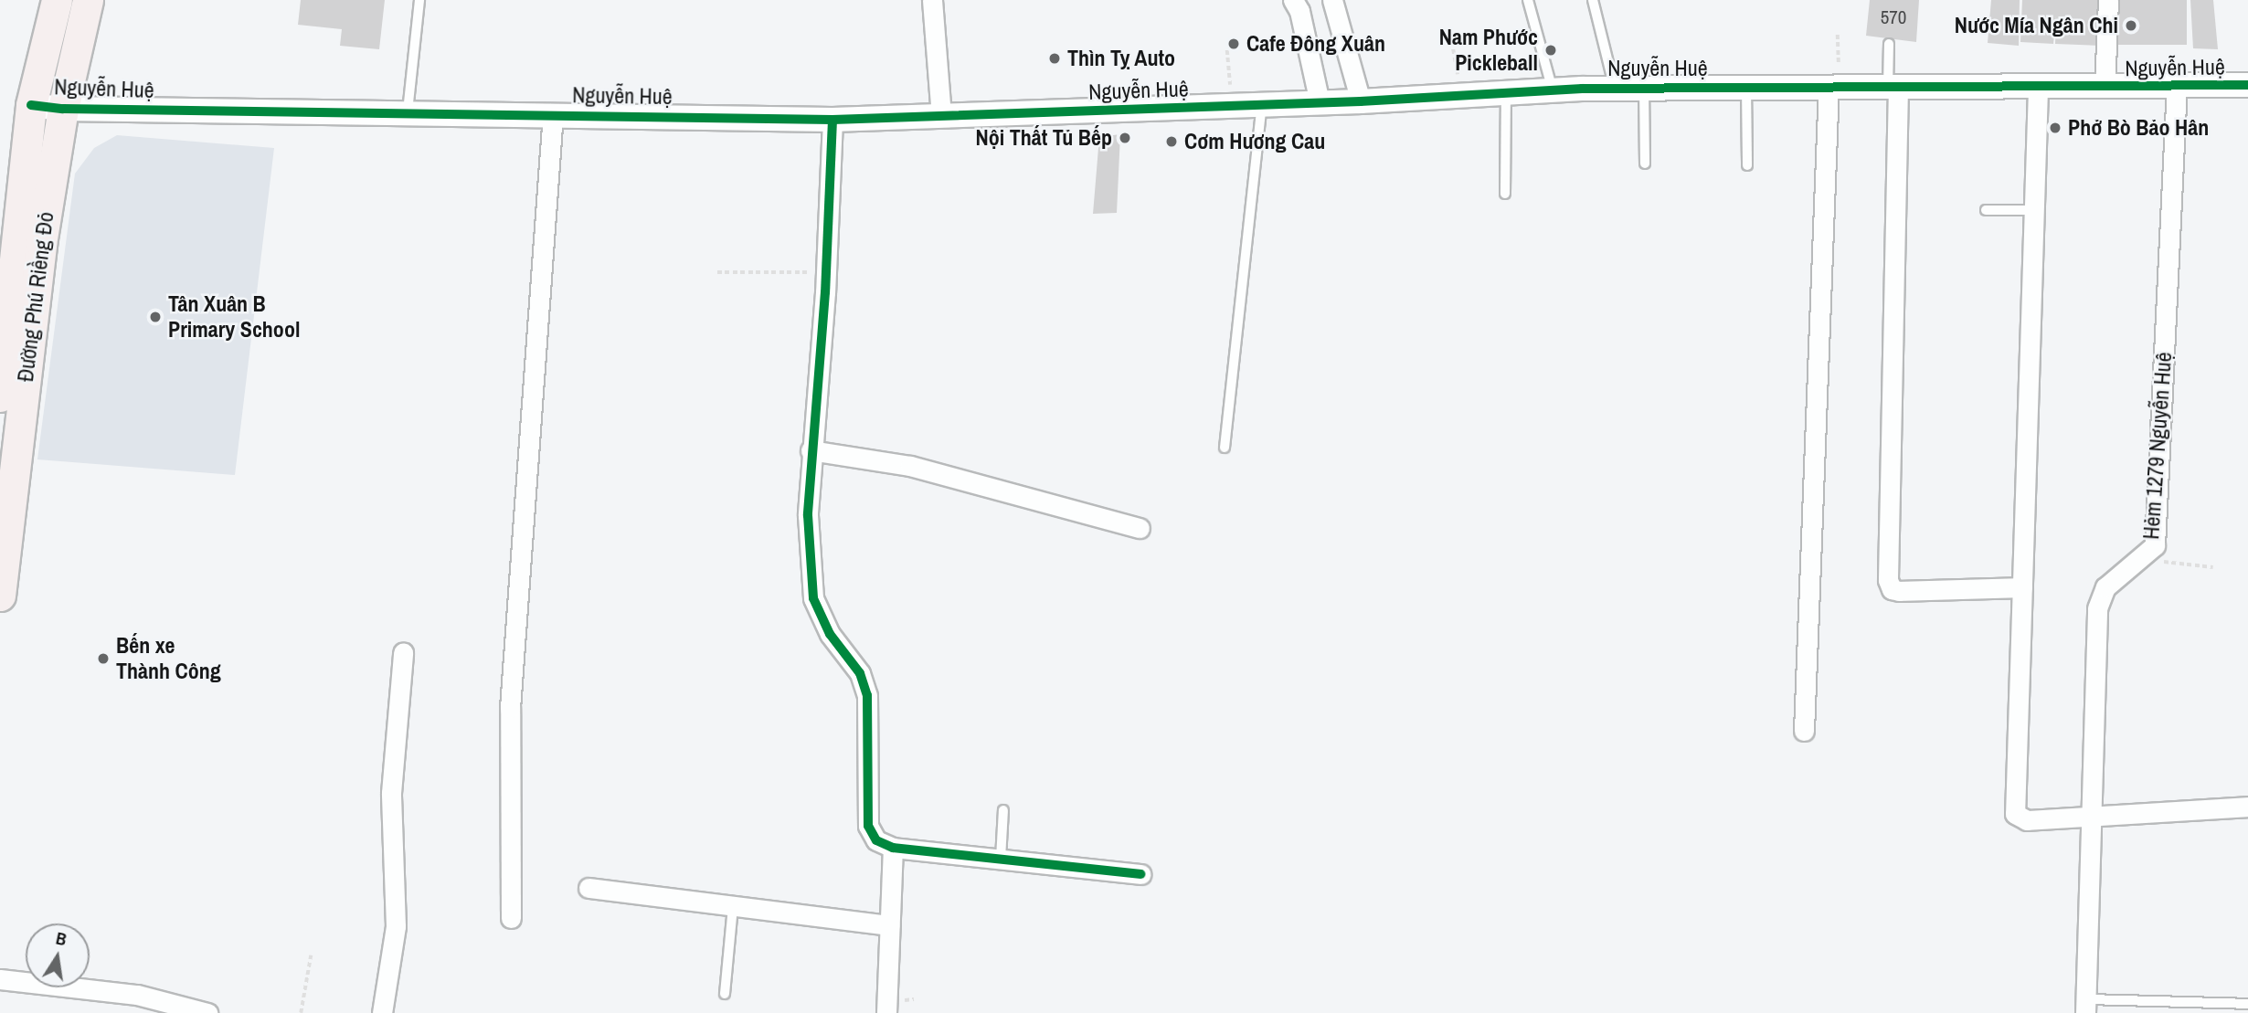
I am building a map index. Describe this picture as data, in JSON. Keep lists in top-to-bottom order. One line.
{"streets":{"main road":["Đường Phú Riềng Đỏ"],"street":["Nguyễn Huệ","Hẻm 1279 Nguyễn Huệ"]},"crossings":[["Nguyễn Huệ","Đường Phú Riềng Đỏ"],["Nguyễn Huệ","Hẻm 1279 Nguyễn Huệ"]],"places":["Nước Mía Ngân Chi","Cafe Đông Xuân","Nam Phước Pickleball","Thìn Tỵ Auto","Phở Bò Bảo Hân","Nội Thất Tủ Bếp","Cơm Hương Cau","Tân Xuân B Primary School","Bến xe Thành Công"],"house_numbers":["570"],"north":"top"}
